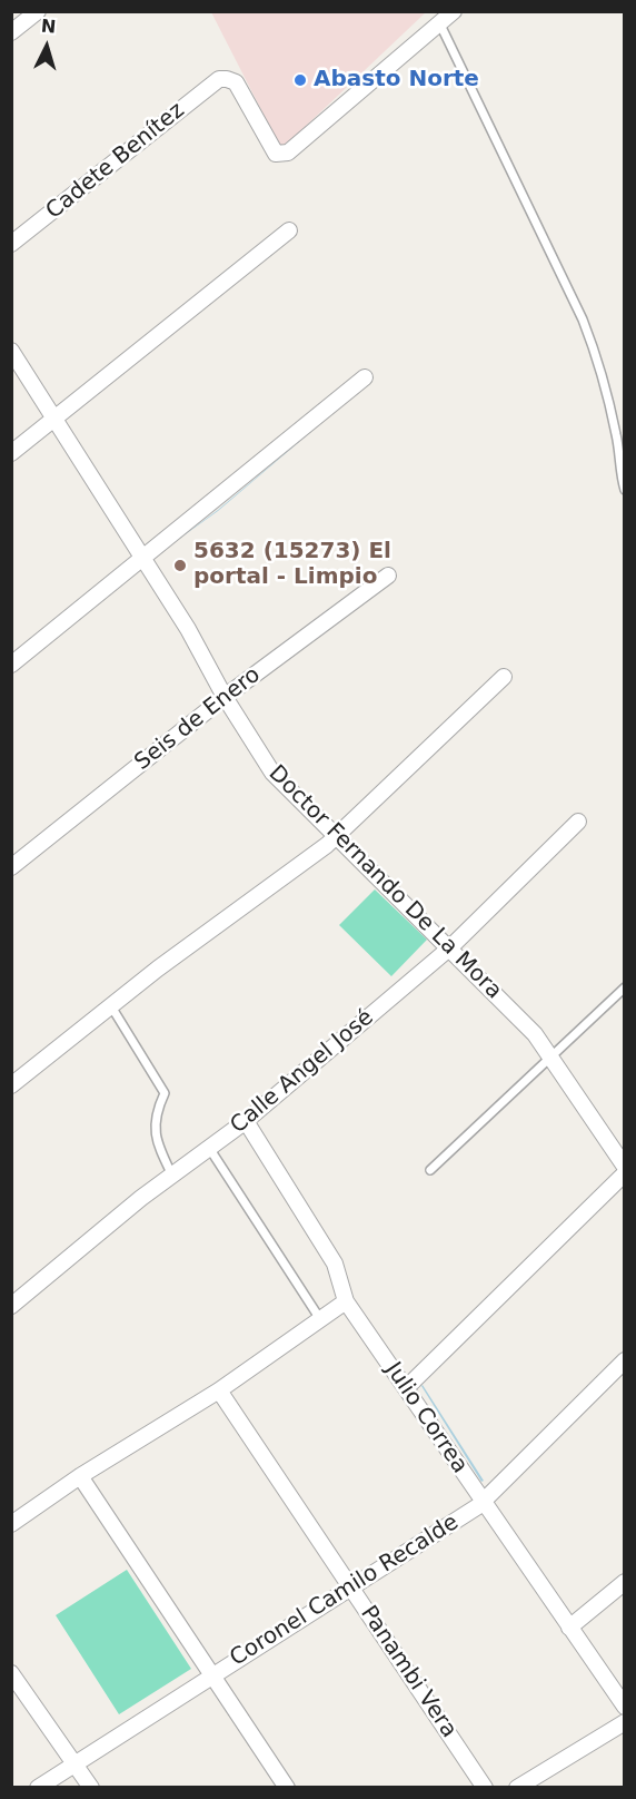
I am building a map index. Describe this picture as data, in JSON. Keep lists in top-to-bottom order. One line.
{"streets":{"street":["Cadete Benítez","Seis de Enero","Doctor Fernando De La Mora","Calle Angel José","Julio Correa","Coronel Camilo Recalde","Panambi Vera"]},"crossings":[["Seis de Enero","Doctor Fernando De La Mora"],["Doctor Fernando De La Mora","Calle Angel José"],["Calle Angel José","Julio Correa"],["Julio Correa","Coronel Camilo Recalde"],["Coronel Camilo Recalde","Panambi Vera"]],"places":["Abasto Norte","5632 (15273) El portal - Limpio"],"north":"top"}
